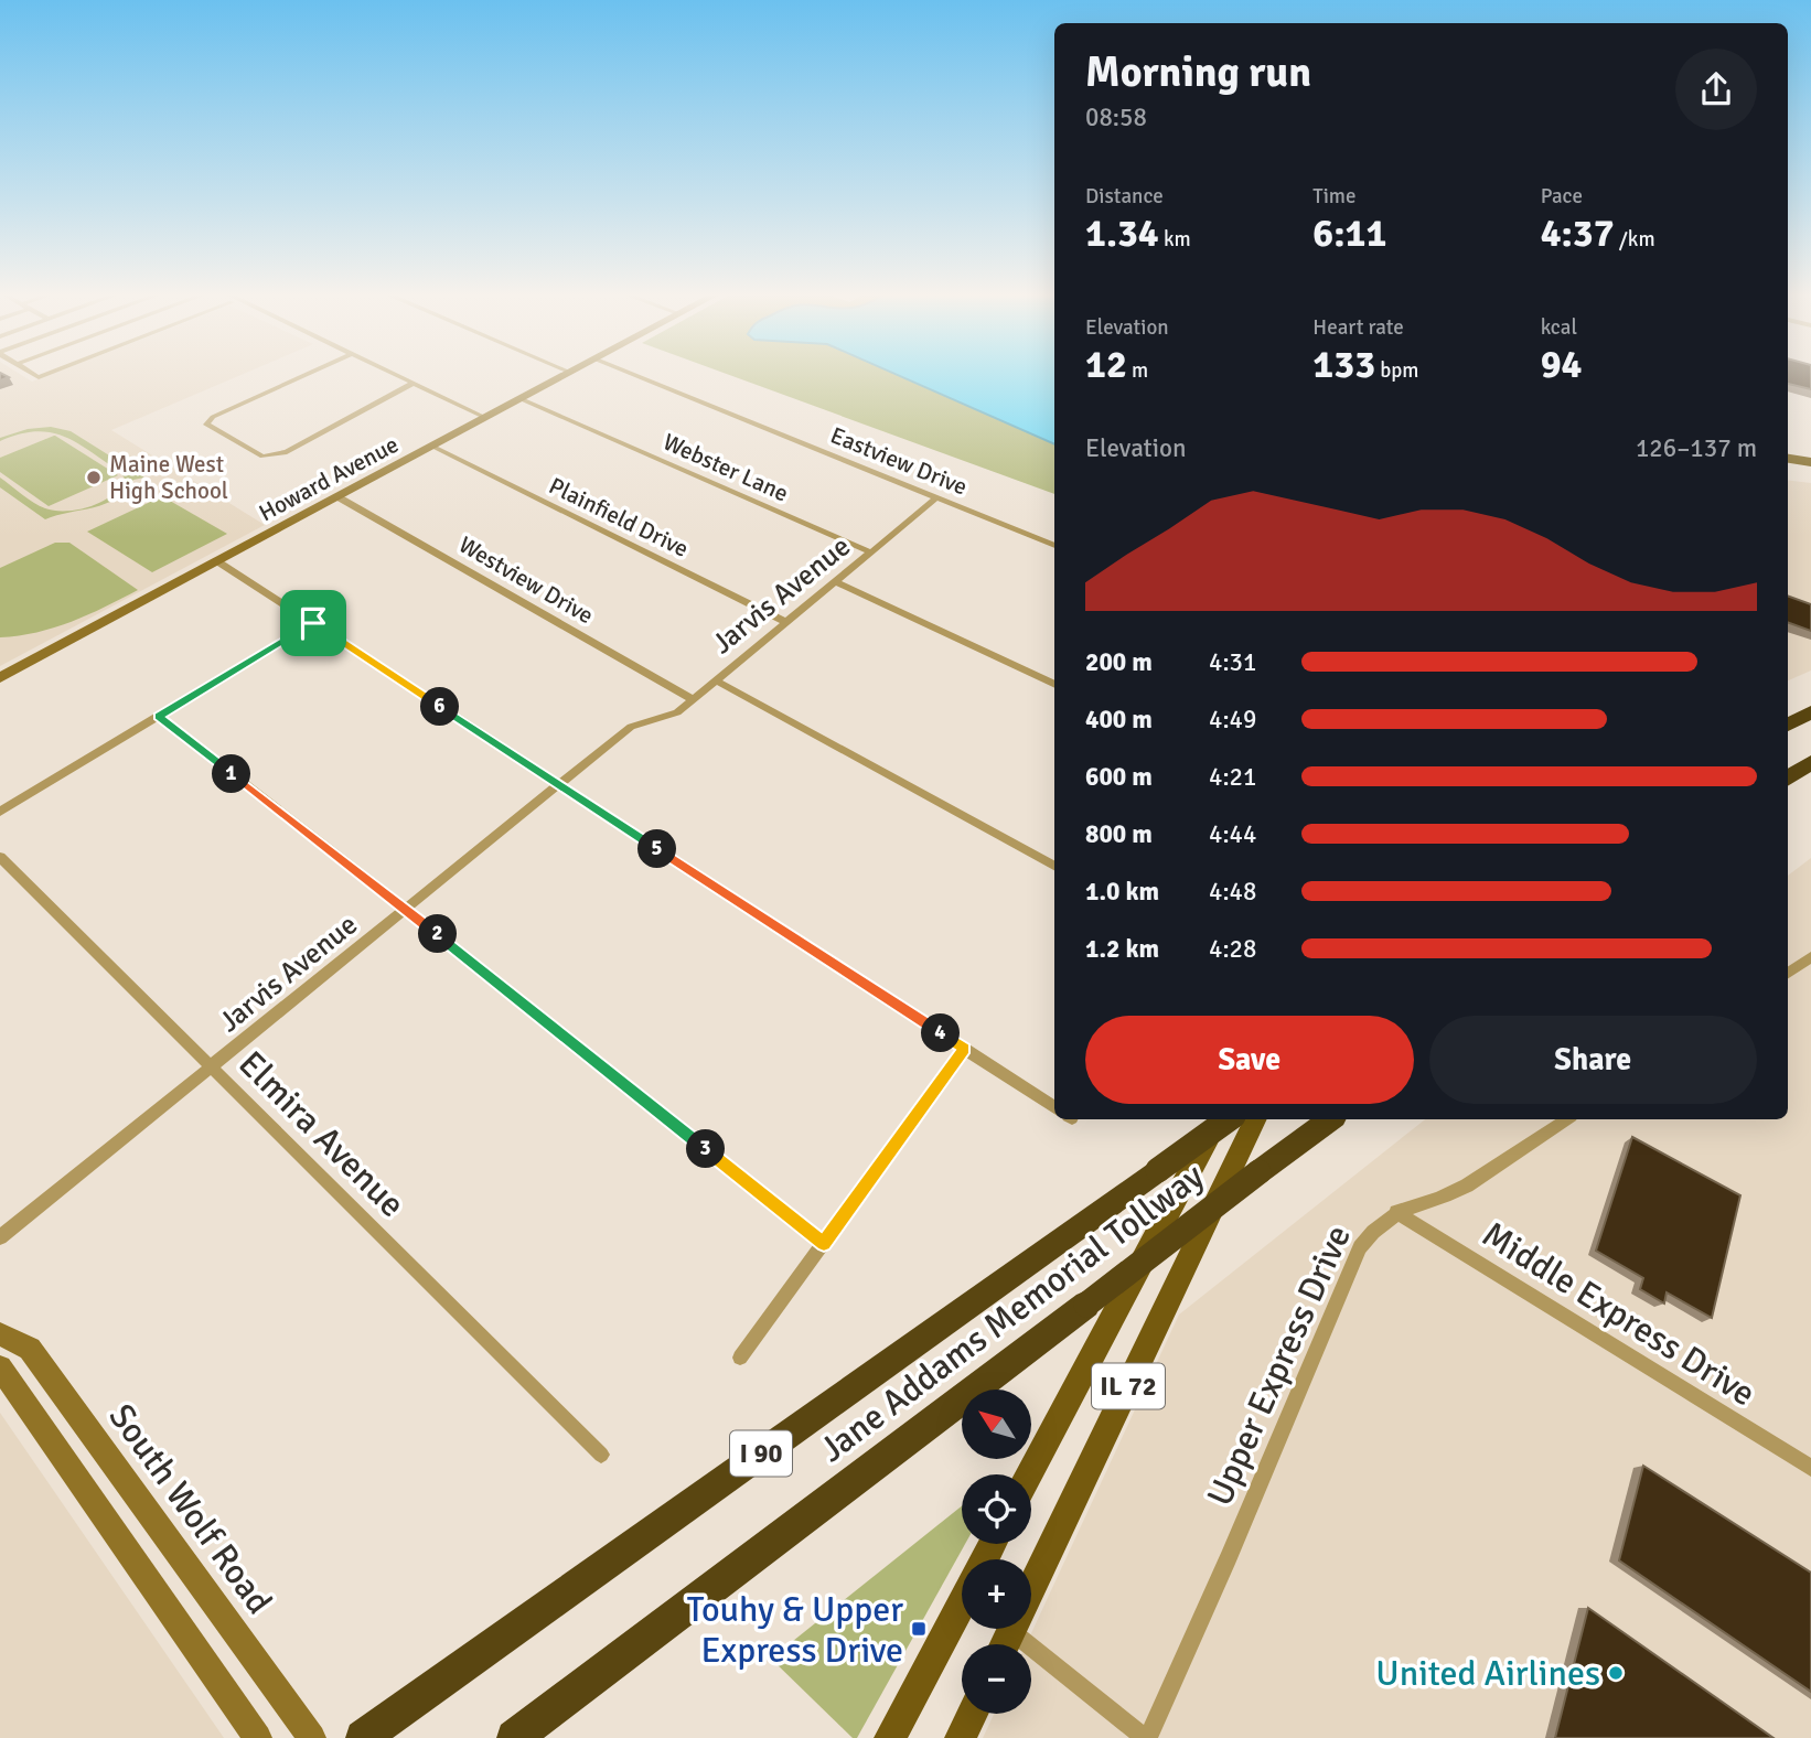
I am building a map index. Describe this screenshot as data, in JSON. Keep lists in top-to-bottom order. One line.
{"streets":{"highway":["Jane Addams Memorial Tollway","I 90"],"main road":["IL 72"],"street":["Eastview Drive","Webster Lane","Howard Avenue","Plainfield Drive","Westview Drive","Jarvis Avenue","Elmira Avenue","Middle Express Drive","Upper Express Drive","South Wolf Road"]},"crossings":[["Eastview Drive","Jarvis Avenue"],["Webster Lane","Howard Avenue"],["Webster Lane","Jarvis Avenue"],["Howard Avenue","Plainfield Drive"],["Howard Avenue","Westview Drive"],["Plainfield Drive","Jarvis Avenue"],["Westview Drive","Jarvis Avenue"],["Jarvis Avenue","Elmira Avenue"],["Middle Express Drive","Upper Express Drive"],["Upper Express Drive","IL 72"]],"places":{"other":["Maine West High School","United Airlines"],"transit":["Touhy & Upper Express Drive"]},"north":"top left","page":{"heading":["Morning run","08:58"],"stats":[["Distance","1.34 km"],["Time","6:11"],["Pace","4:37 /km"],["Elevation","12 m"],["Heart rate","133 bpm"],["kcal","94"]],"chart":["Elevation","126–137 m"],"list":[{"name":"200 m","note":"4:31"},{"name":"400 m","note":"4:49"},{"name":"600 m","note":"4:21"},{"name":"800 m","note":"4:44"},{"name":"1.0 km","note":"4:48"},{"name":"1.2 km","note":"4:28"}],"pins":["6","1","5","2","4","3"],"buttons":["Save","Share"],"map_buttons":["+","−"]}}
